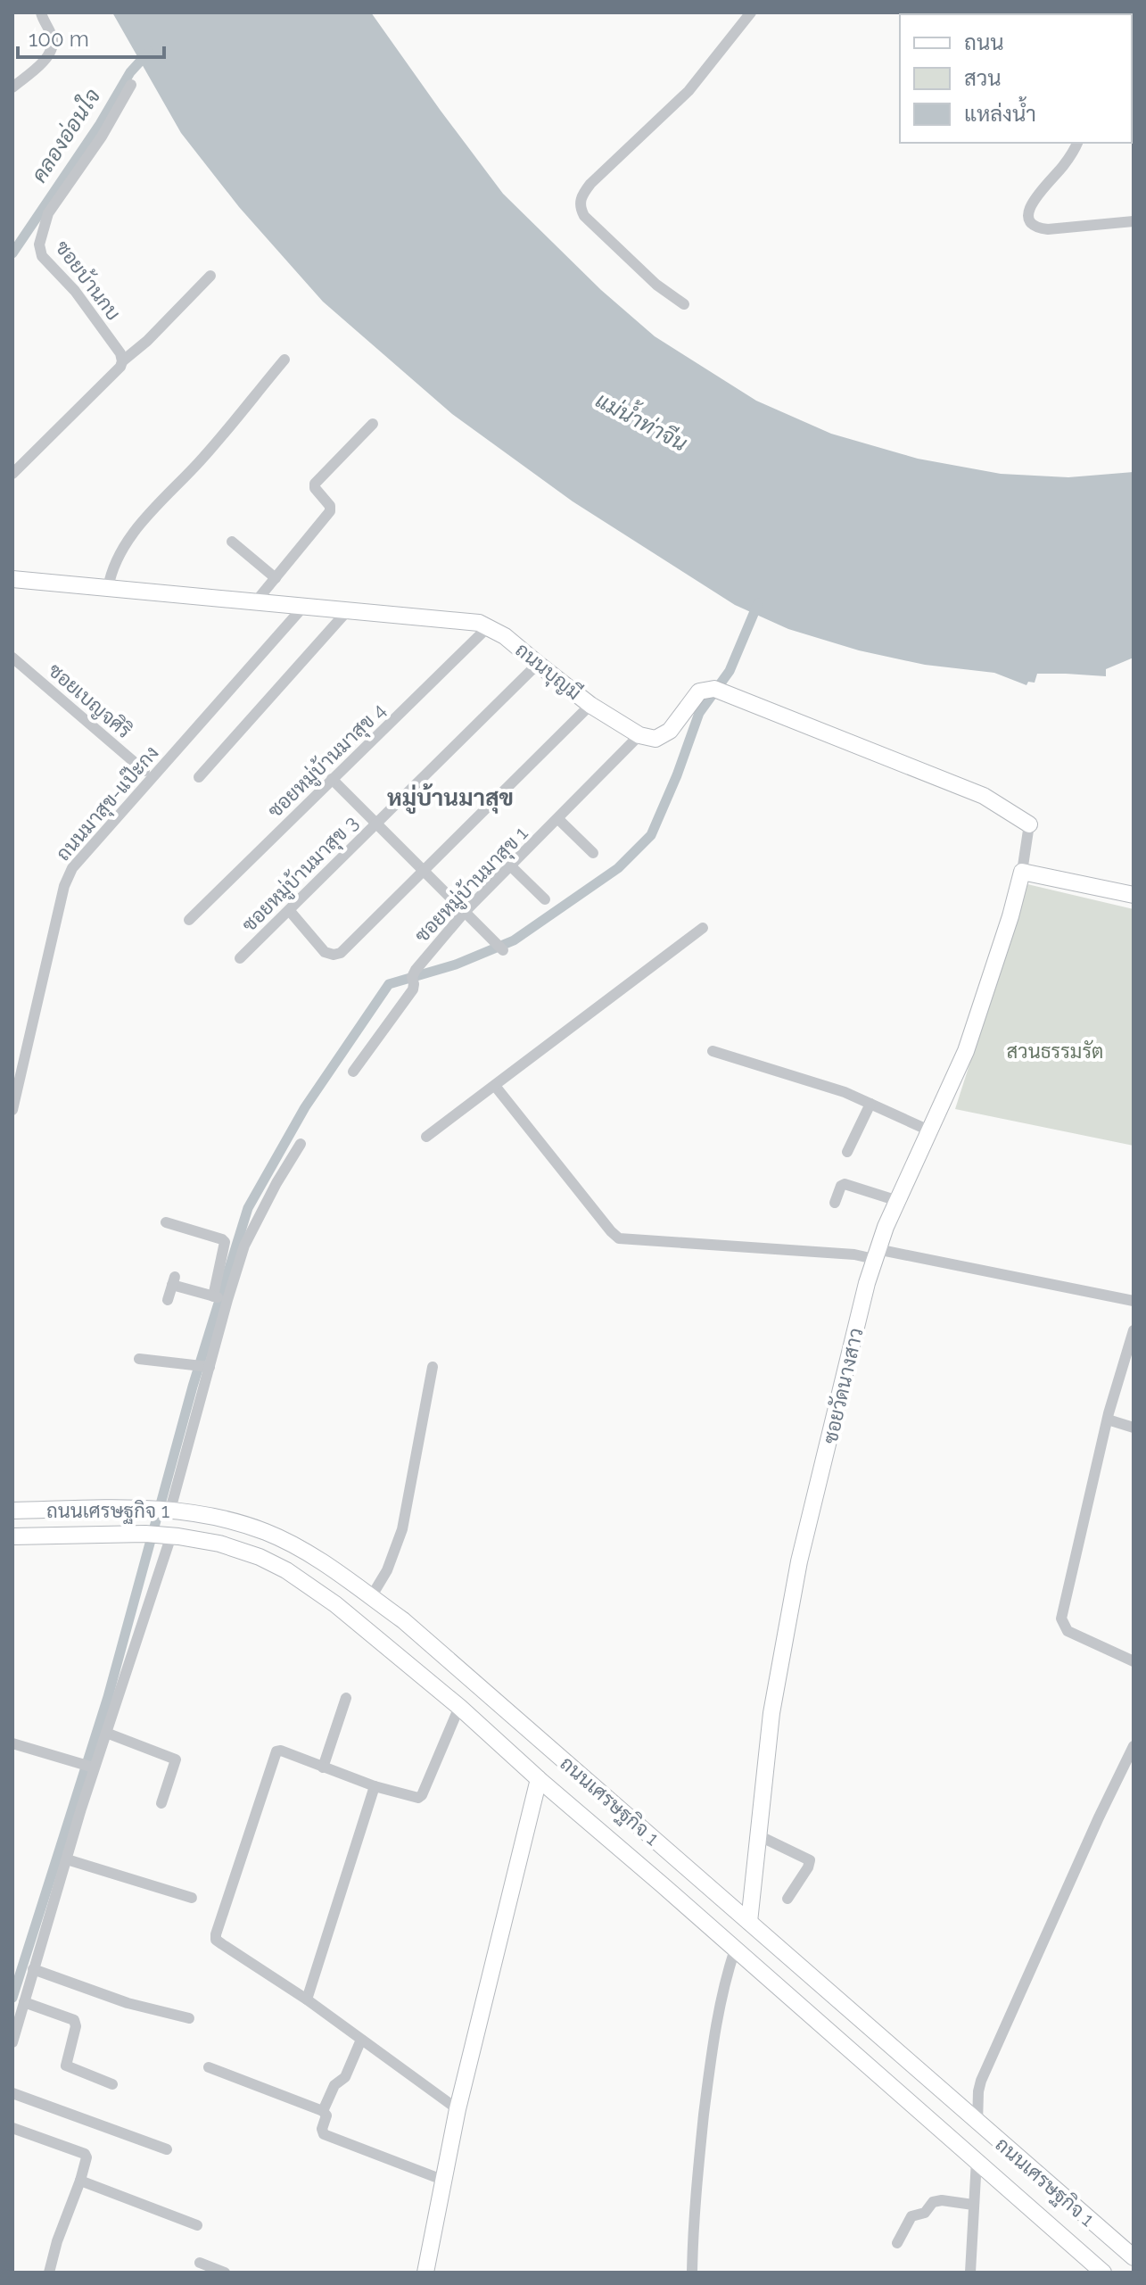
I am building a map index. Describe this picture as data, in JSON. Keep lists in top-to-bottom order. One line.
{"streets":{"main road":["ถนนบุญมี","ซอยวัดนางสาว","ถนนเศรษฐกิจ 1"],"street":["ซอยบ้านกบ","ซอยเบญจศิริ","ซอยหมู่บ้านมาสุข 4","ถนนมาสุข-แป๊ะกง","ซอยหมู่บ้านมาสุข 3","ซอยหมู่บ้านมาสุข 1"]},"crossings":[["ถนนบุญมี","ซอยหมู่บ้านมาสุข 4"],["ถนนบุญมี","ถนนมาสุข-แป๊ะกง"],["ถนนบุญมี","ซอยหมู่บ้านมาสุข 3"],["ถนนบุญมี","ซอยหมู่บ้านมาสุข 1"],["ซอยวัดนางสาว","ถนนเศรษฐกิจ 1"]],"districts":["หมู่บ้านมาสุข"],"water":["คลองอ่อนใจ","แม่น้ำท่าจีน"],"parks":["สวนธรรมรัต"],"legend":["ถนน","สวน","แหล่งน้ำ"],"scale_bar":"100 m"}
